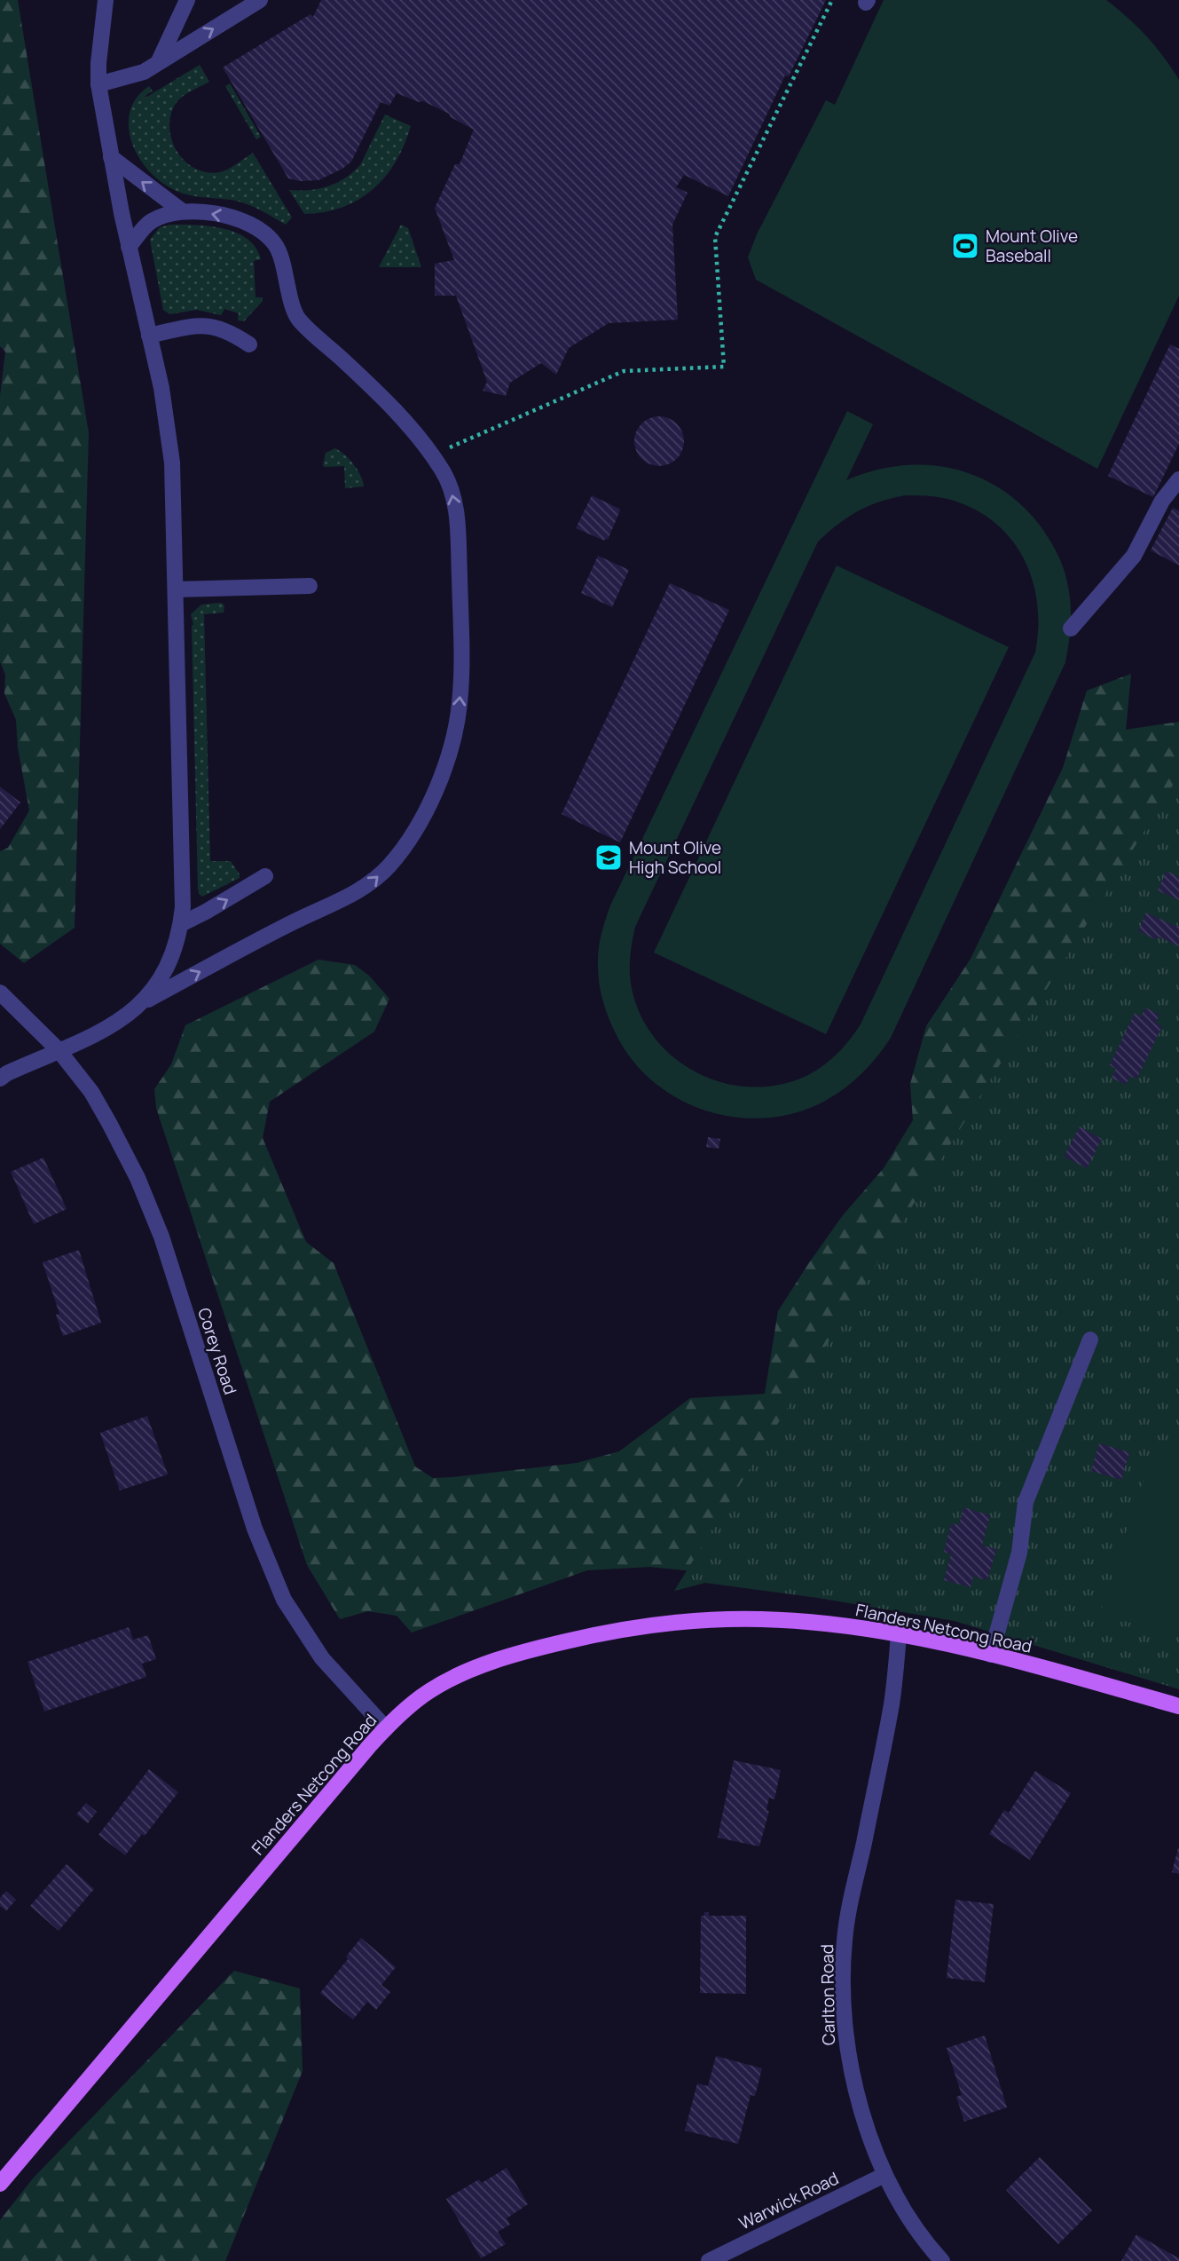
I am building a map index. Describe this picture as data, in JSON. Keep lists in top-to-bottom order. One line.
{"streets":{"main road":["Flanders Netcong Road"],"street":["Corey Road","Carlton Road","Warwick Road"]},"crossings":[["Corey Road","Flanders Netcong Road"],["Flanders Netcong Road","Carlton Road"],["Carlton Road","Warwick Road"]],"places":{"sports":["Mount Olive Baseball"],"school or university":["Mount Olive High School"]}}
